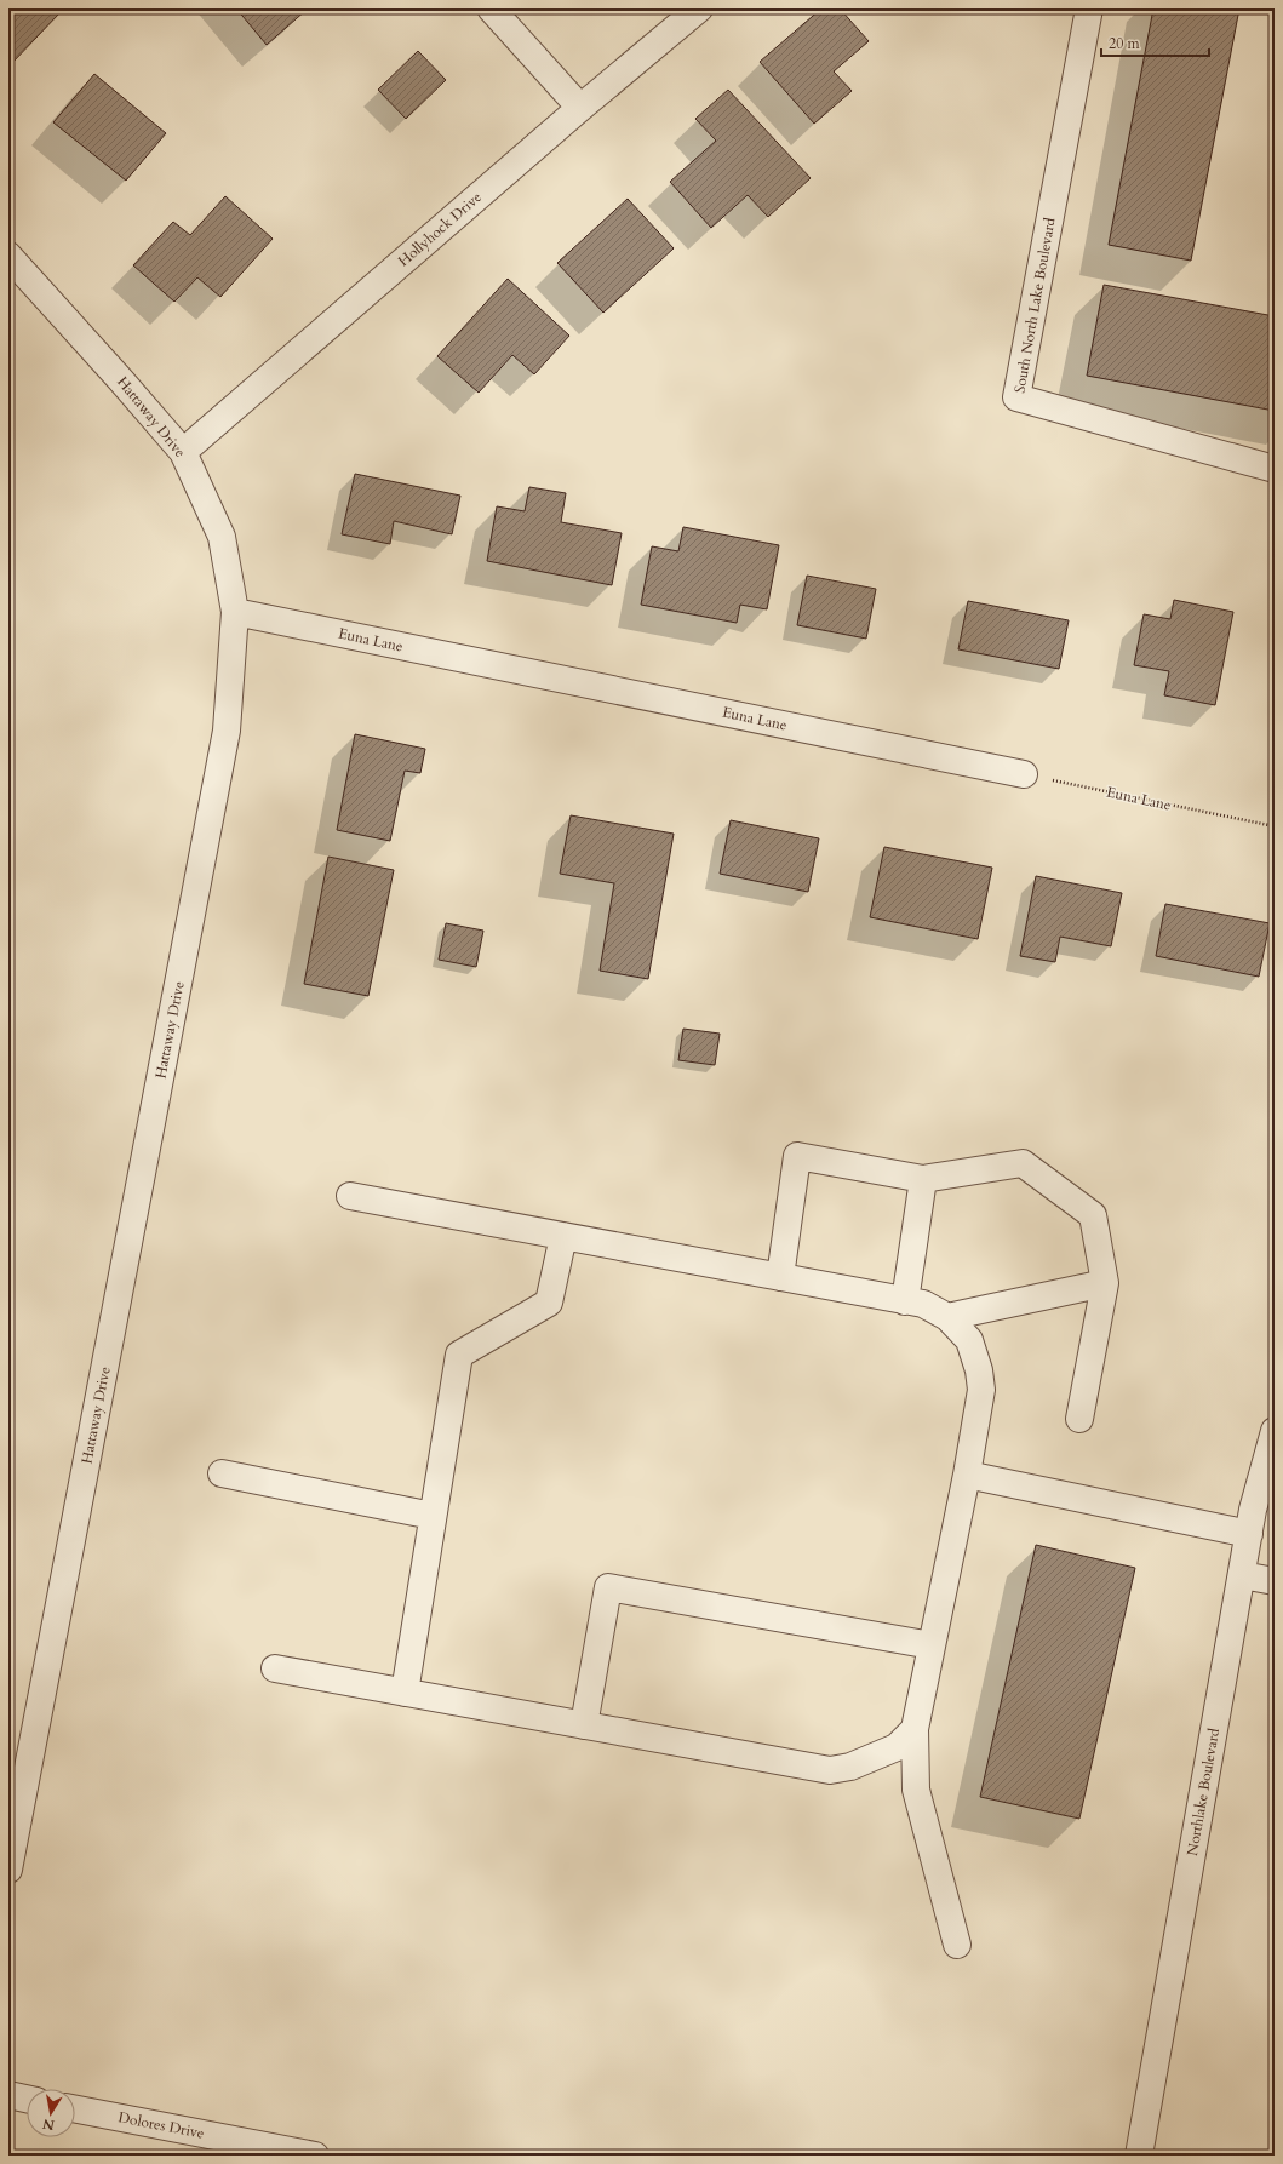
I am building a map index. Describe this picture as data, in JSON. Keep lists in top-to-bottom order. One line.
{"streets":{"street":["Hollyhock Drive","South North Lake Boulevard","Hattaway Drive","Euna Lane","Northlake Boulevard","Dolores Drive"]},"crossings":[["Hollyhock Drive","Hattaway Drive"],["Hattaway Drive","Euna Lane"]],"scale_bar":"20 m","north":"bottom"}
